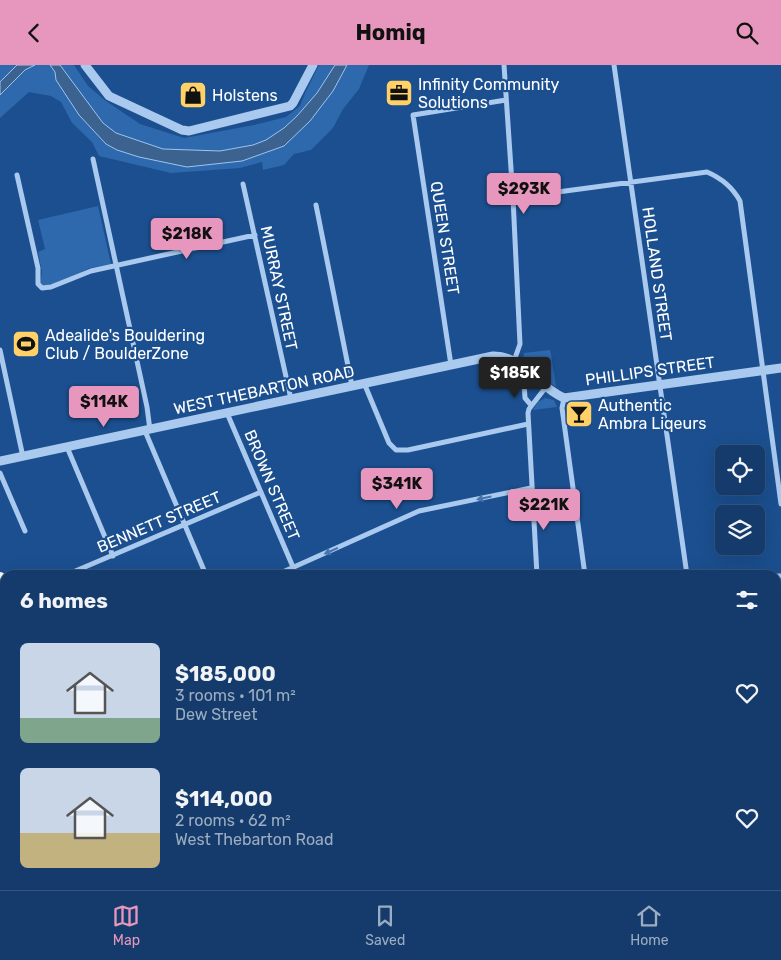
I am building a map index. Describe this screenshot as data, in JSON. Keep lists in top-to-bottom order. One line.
{"streets":{"street":["QUEEN STREET","HOLLAND STREET","MURRAY STREET","PHILLIPS STREET","WEST THEBARTON ROAD","BROWN STREET","BENNETT STREET"]},"crossings":[["QUEEN STREET","WEST THEBARTON ROAD"],["HOLLAND STREET","PHILLIPS STREET"],["MURRAY STREET","WEST THEBARTON ROAD"],["PHILLIPS STREET","WEST THEBARTON ROAD"],["WEST THEBARTON ROAD","BROWN STREET"],["BROWN STREET","BENNETT STREET"]],"places":{"office":["Infinity Community Solutions"],"shop":["Holstens"],"sports":["Adealide's Bouldering Club / BoulderZone"],"bar":["Authentic Ambra Liqeurs"]},"page":{"header":"Homiq","price":["$293K","$218K","$185K","$114K","$341K","$221K"],"heading":"6 homes","list":[{"name":"$185,000","note":"3 rooms · 101 m² · Dew Street"},{"name":"$114,000","note":"2 rooms · 62 m² · West Thebarton Road"}],"tabs":["Map","Saved","Home"]}}
